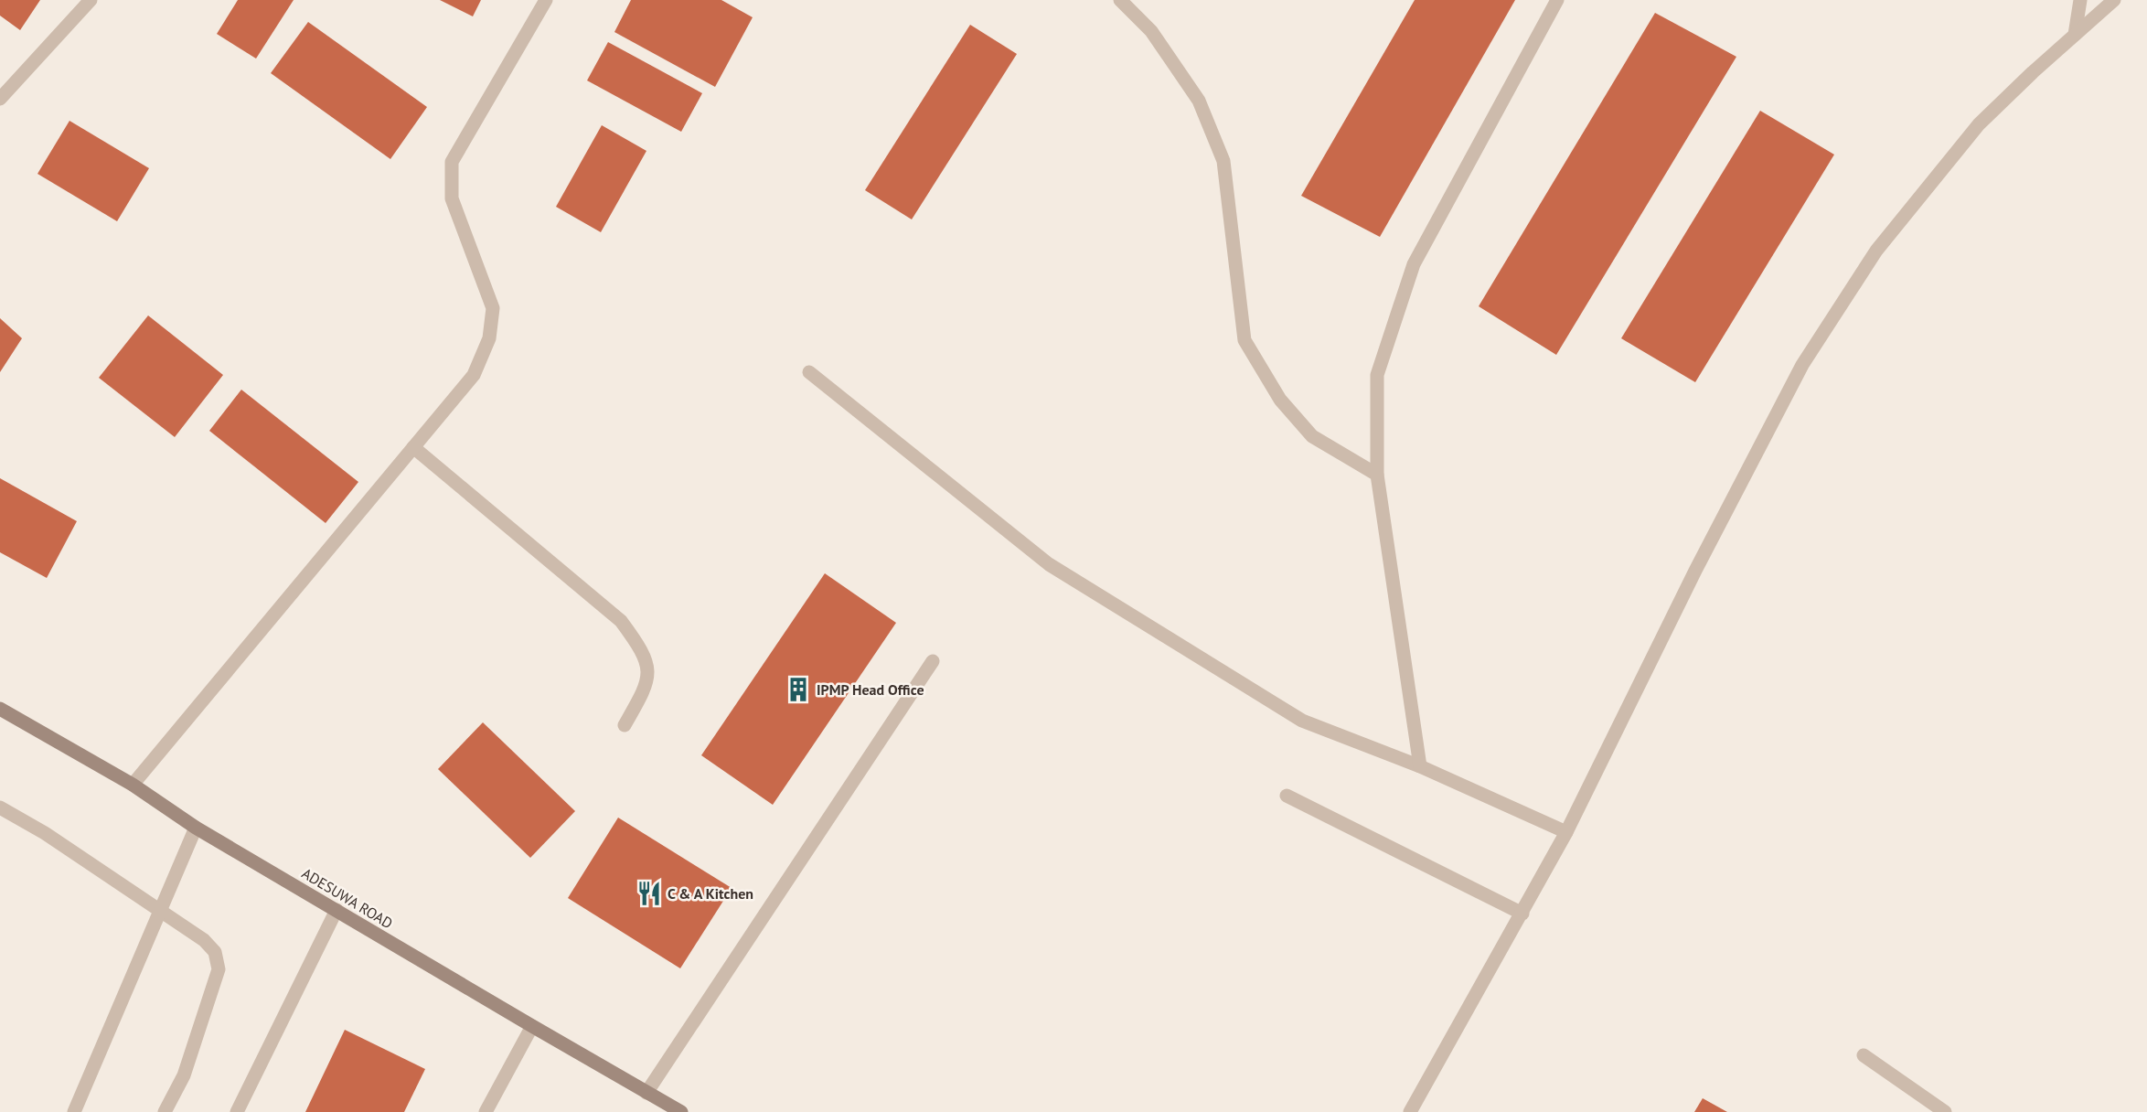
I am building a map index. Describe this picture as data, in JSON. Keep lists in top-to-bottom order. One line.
{"streets":{"street":["ADESUWA ROAD"]},"places":{"building":["IPMP Head Office"],"restaurant":["C & A Kitchen"]}}
